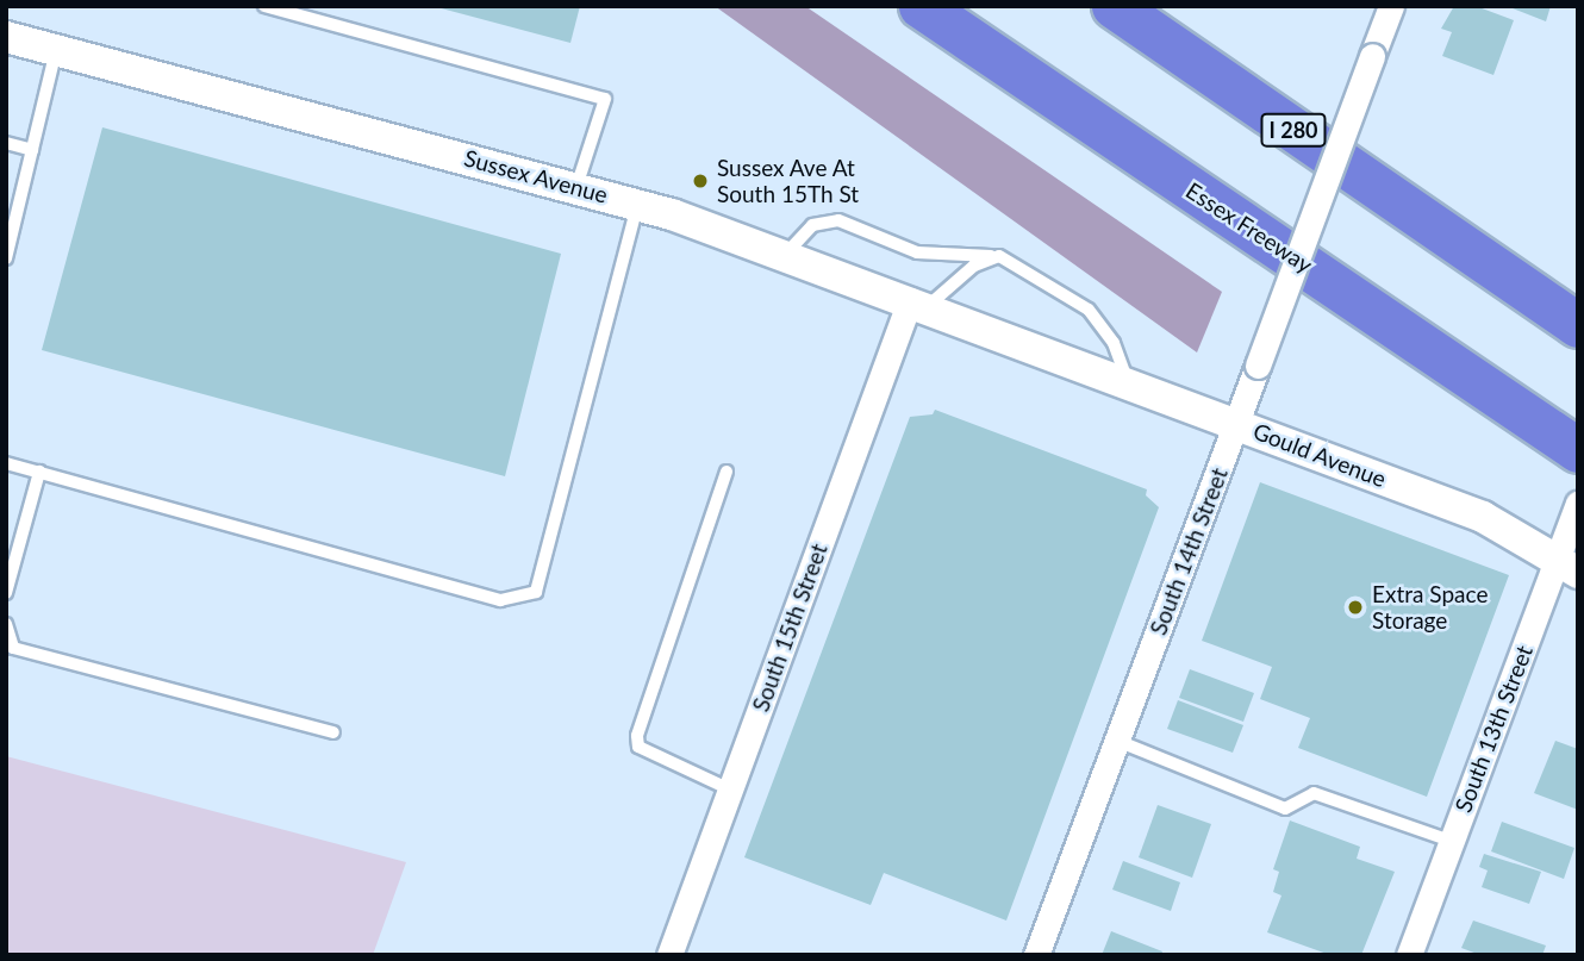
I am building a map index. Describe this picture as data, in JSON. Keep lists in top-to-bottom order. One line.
{"streets":{"highway":["I 280","Essex Freeway"],"street":["Sussex Avenue","Gould Avenue","South 14th Street","South 15th Street","South 13th Street"]},"crossings":[["Sussex Avenue","Gould Avenue"],["Sussex Avenue","South 15th Street"],["Gould Avenue","South 14th Street"],["Gould Avenue","South 13th Street"]],"places":["Sussex Ave At South 15Th St","Extra Space Storage"]}
